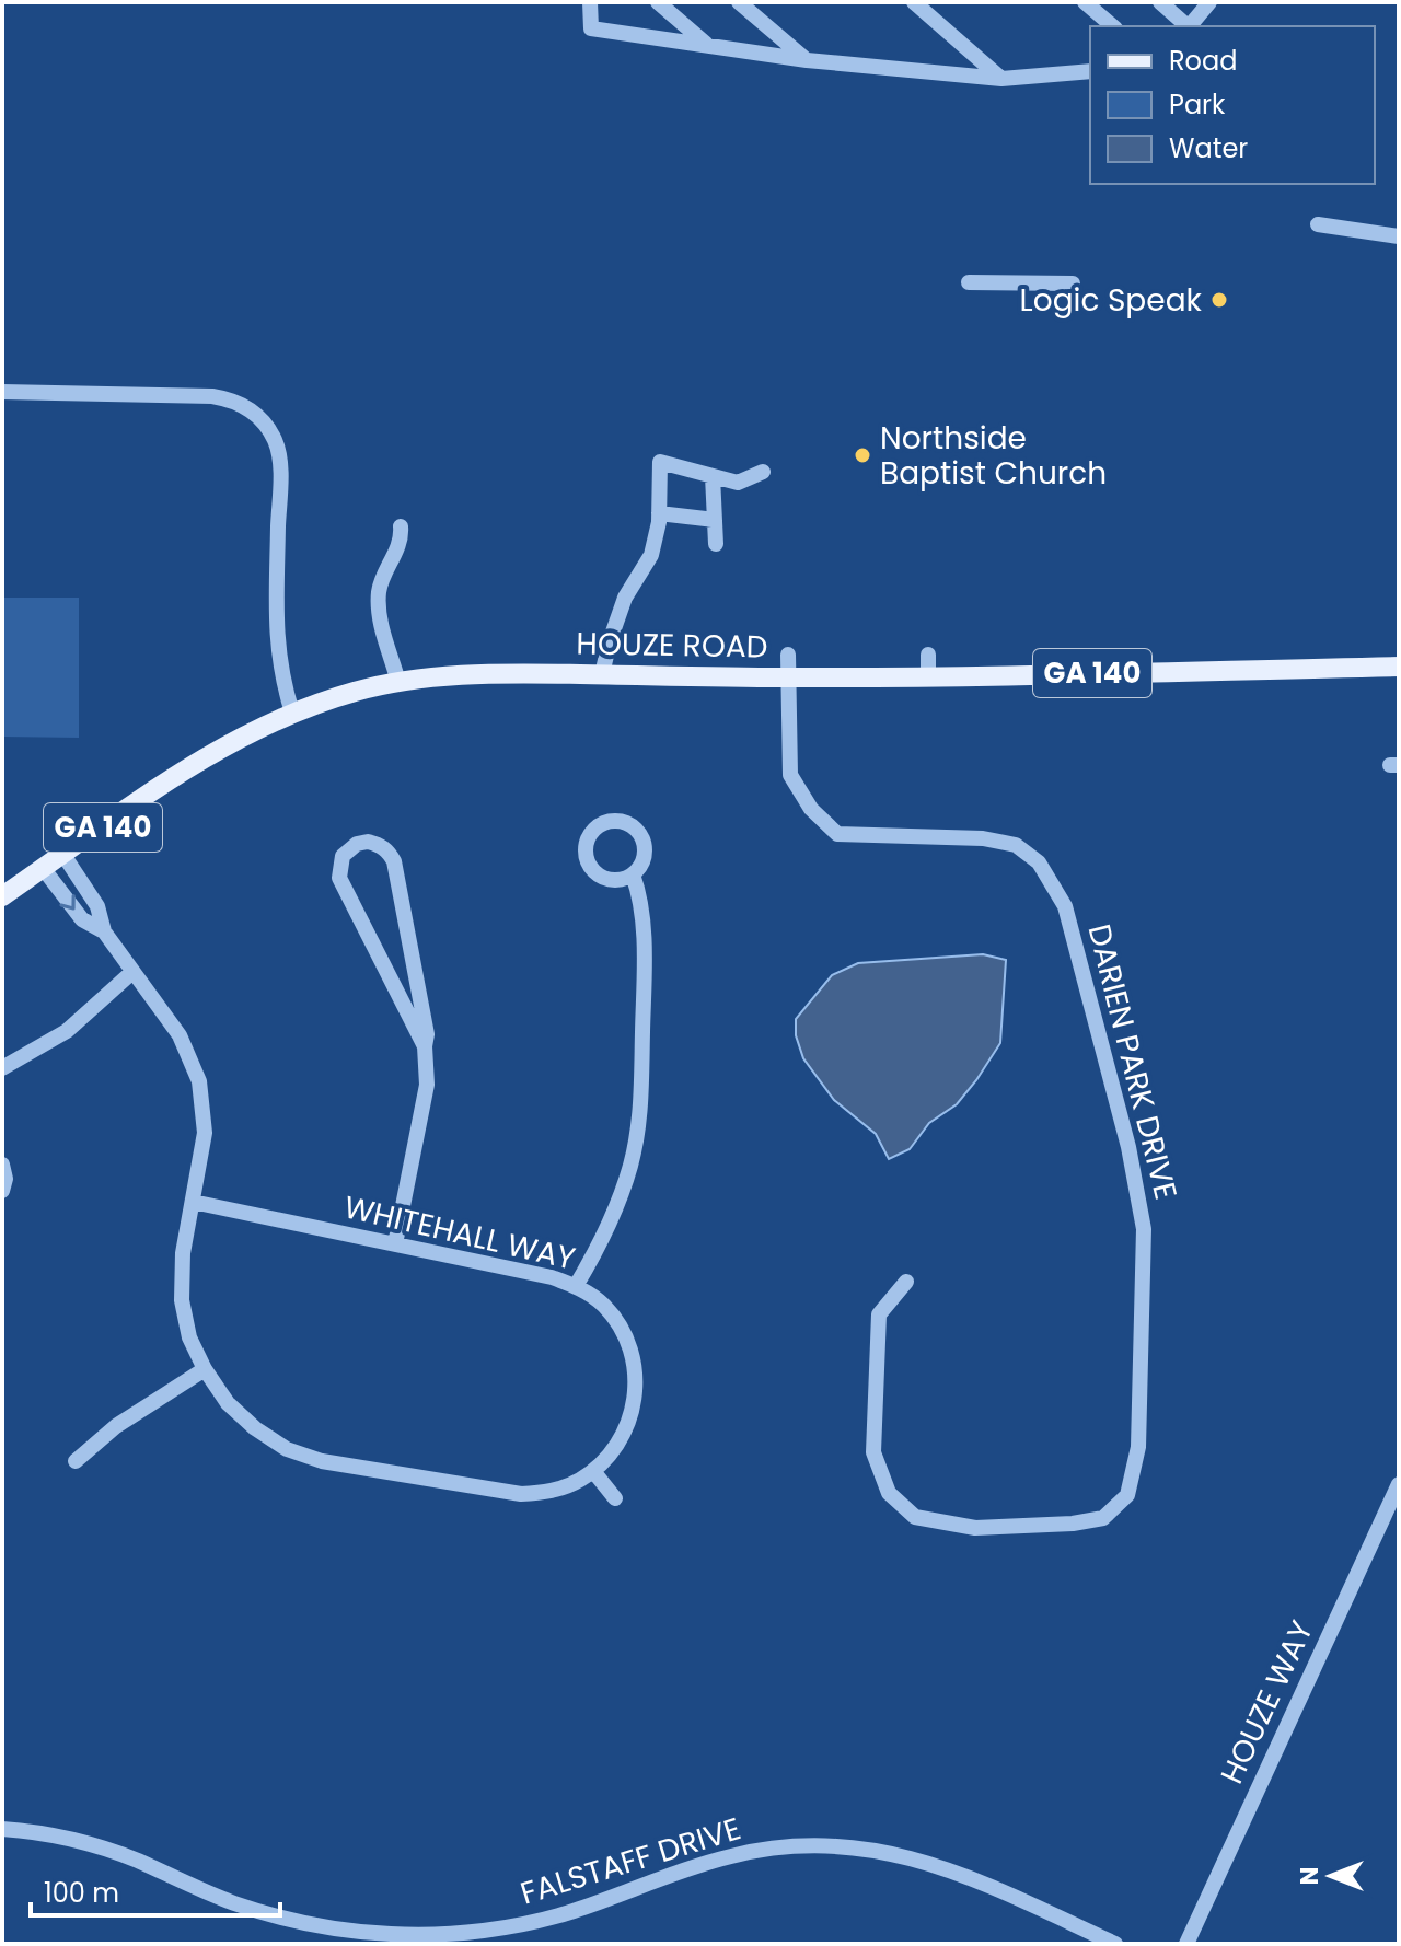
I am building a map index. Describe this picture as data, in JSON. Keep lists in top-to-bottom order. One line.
{"streets":{"main road":["HOUZE ROAD","GA 140"],"street":["DARIEN PARK DRIVE","WHITEHALL WAY","HOUZE WAY","FALSTAFF DRIVE"]},"crossings":[["HOUZE ROAD","DARIEN PARK DRIVE"]],"places":["Logic Speak","Northside Baptist Church"],"legend":["Road","Park","Water"],"scale_bar":"100 m","north":"left"}
